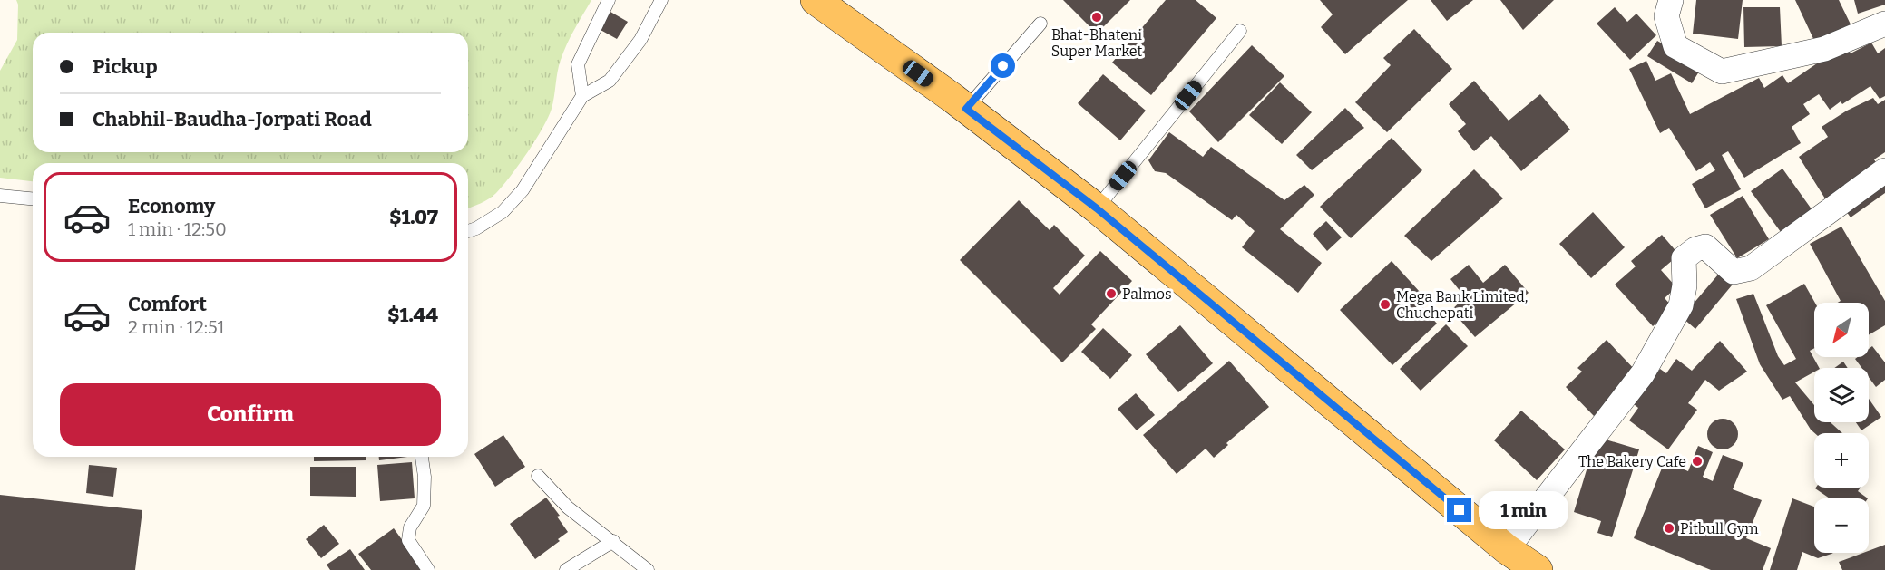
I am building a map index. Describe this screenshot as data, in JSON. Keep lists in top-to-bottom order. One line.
{"places":["Bhat-Bhateni Super Market","Palmos","Mega Bank Limited, Chuchepati","The Bakery Cafe","Pitbull Gym"],"north":"bottom left","page":{"banner":["Pickup","Chabhil-Baudha-Jorpati Road"],"list":[{"name":"Economy","note":"1 min · 12:50","value":"$1.07"},{"name":"Comfort","note":"2 min · 12:51","value":"$1.44"}],"map_buttons":["+","−"],"buttons":"Confirm","bubble":"1 min"}}
